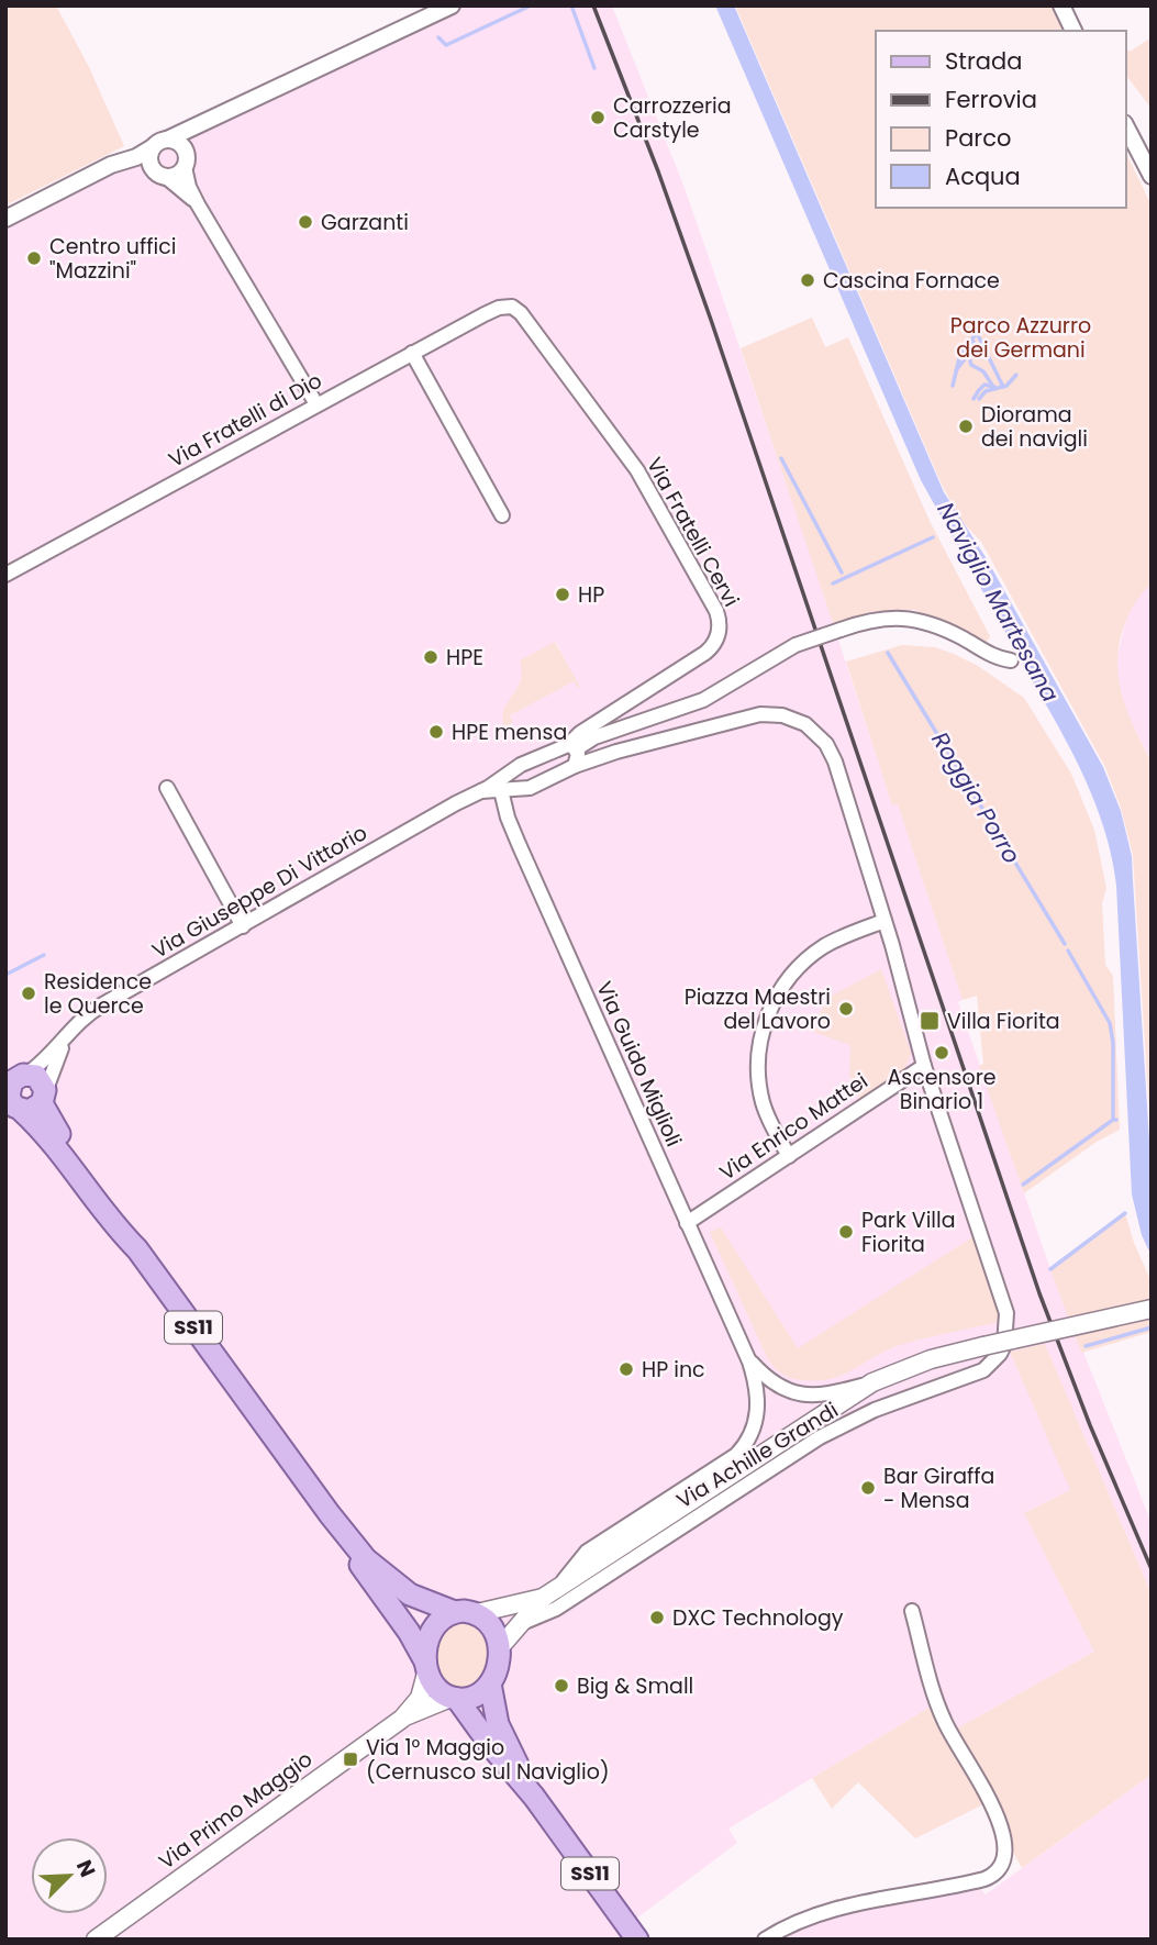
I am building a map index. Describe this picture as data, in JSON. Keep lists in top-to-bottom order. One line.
{"streets":{"main road":["SS11","Via Primo Maggio"],"street":["Via Fratelli di Dio","Via Fratelli Cervi","Via Giuseppe Di Vittorio","Via Guido Miglioli","Via Enrico Mattei","Via Achille Grandi"]},"crossings":[["Via Fratelli di Dio","Via Fratelli Cervi"],["Via Fratelli Cervi","Via Giuseppe Di Vittorio"],["Via Fratelli Cervi","Via Achille Grandi"],["Via Giuseppe Di Vittorio","Via Guido Miglioli"],["Via Giuseppe Di Vittorio","SS11"],["Via Giuseppe Di Vittorio","Via Achille Grandi"],["Via Guido Miglioli","Via Enrico Mattei"],["Via Enrico Mattei","Via Achille Grandi"],["SS11","Via Primo Maggio"]],"water":["Naviglio Martesana","Roggia Porro"],"parks":["Parco Azzurro dei Germani"],"places":{"other":["Carrozzeria Carstyle","Garzanti","Centro uffici \"Mazzini\"","Cascina Fornace","Diorama dei navigli","HP","HPE","HPE mensa","Residence le Querce","Piazza Maestri del Lavoro","Ascensore Binario 1","Park Villa Fiorita","HP inc","Bar Giraffa - Mensa","DXC Technology","Big & Small"],"transit":["Villa Fiorita","Via 1° Maggio (Cernusco sul Naviglio)"]},"legend":["Strada","Ferrovia","Parco","Acqua"],"north":"top right"}
